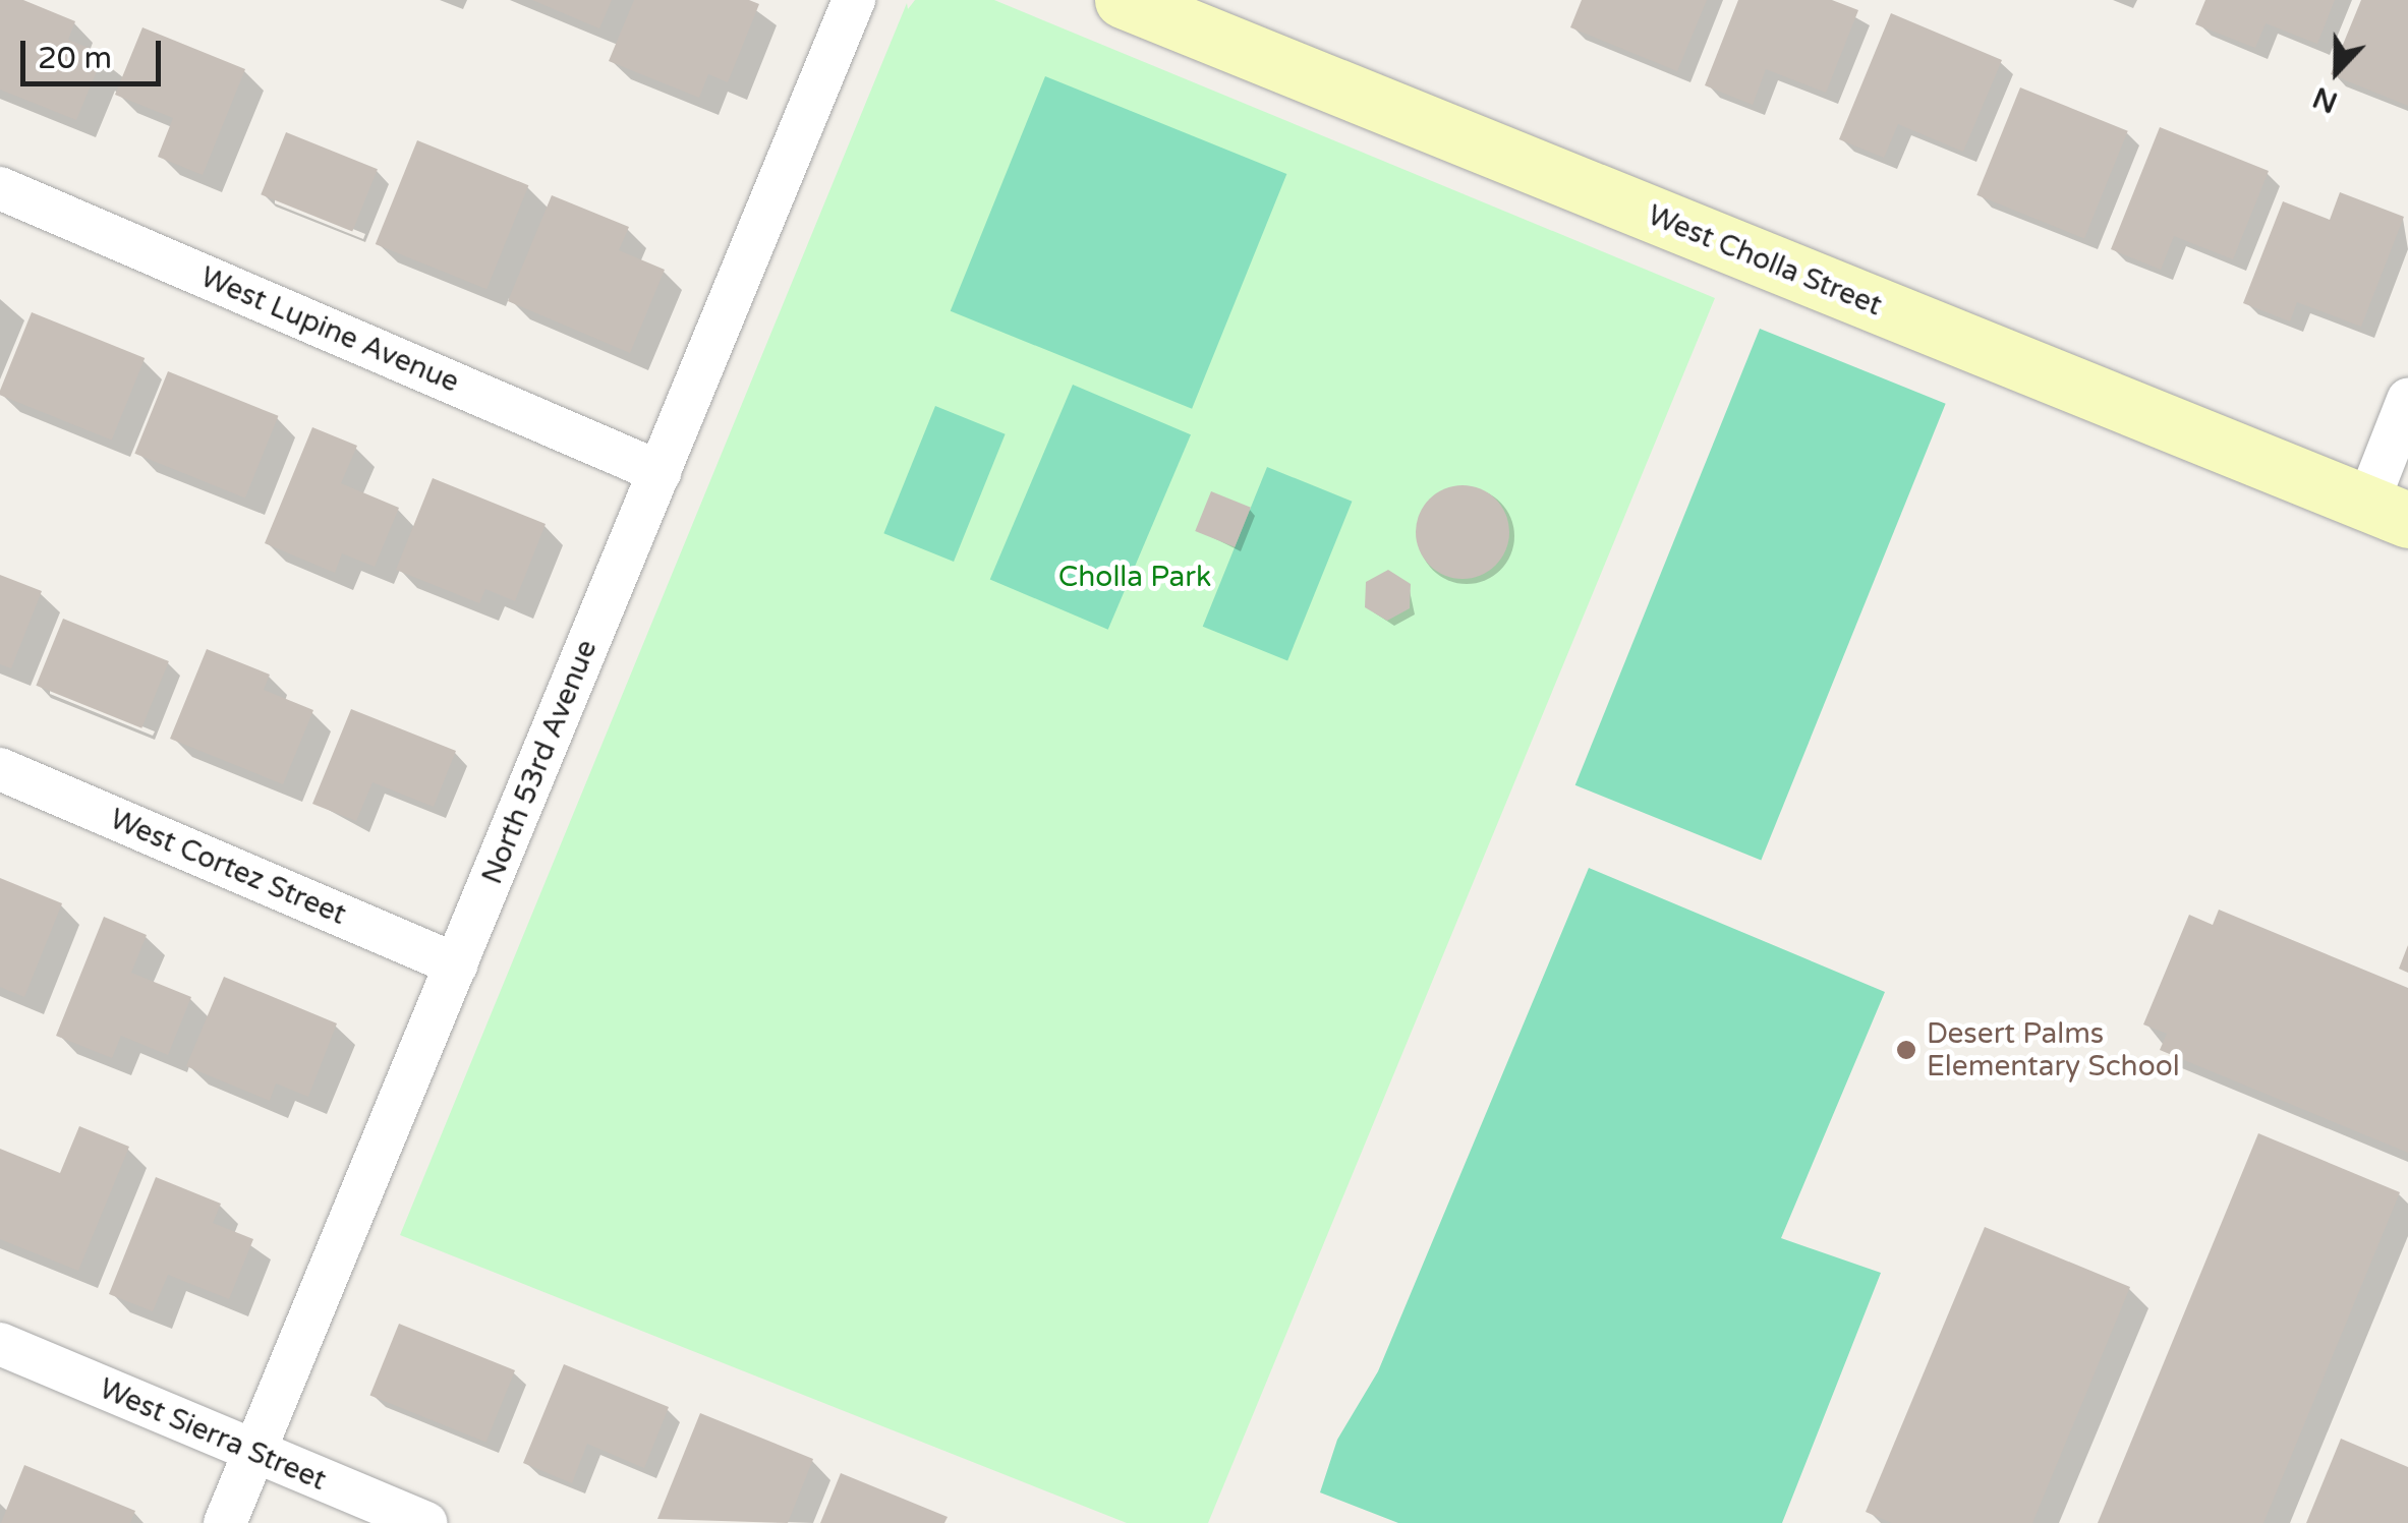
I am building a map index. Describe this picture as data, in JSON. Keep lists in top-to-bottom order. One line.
{"streets":{"street":["West Cholla Street","West Lupine Avenue","North 53rd Avenue","West Cortez Street","West Sierra Street"]},"crossings":[["West Lupine Avenue","North 53rd Avenue"],["North 53rd Avenue","West Cortez Street"],["North 53rd Avenue","West Sierra Street"]],"parks":["Cholla Park"],"places":["Desert Palms Elementary School"],"scale_bar":"20 m","north":"bottom"}
